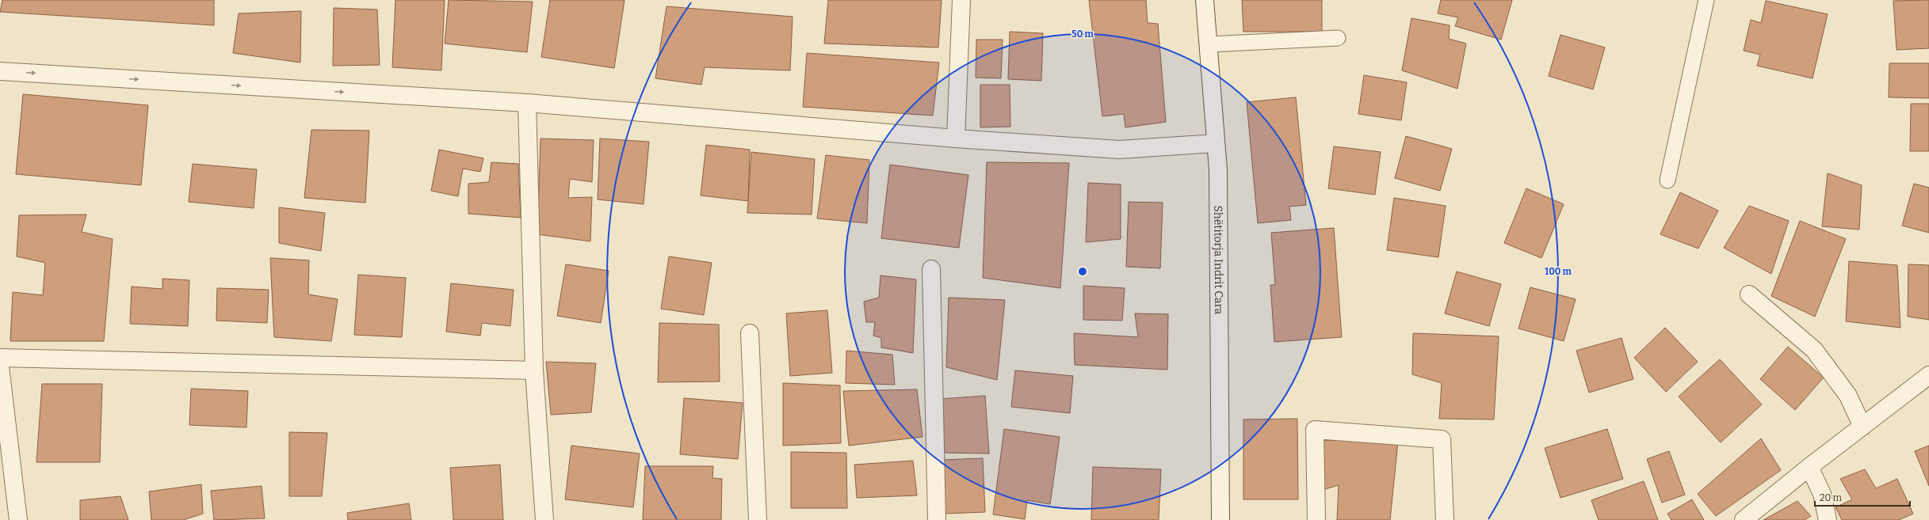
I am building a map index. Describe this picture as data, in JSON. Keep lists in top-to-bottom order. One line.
{"streets":{"street":["Shëtitorja Indrit Cara"]},"scale_bar":"20 m","rings":["50 m","100 m"]}
